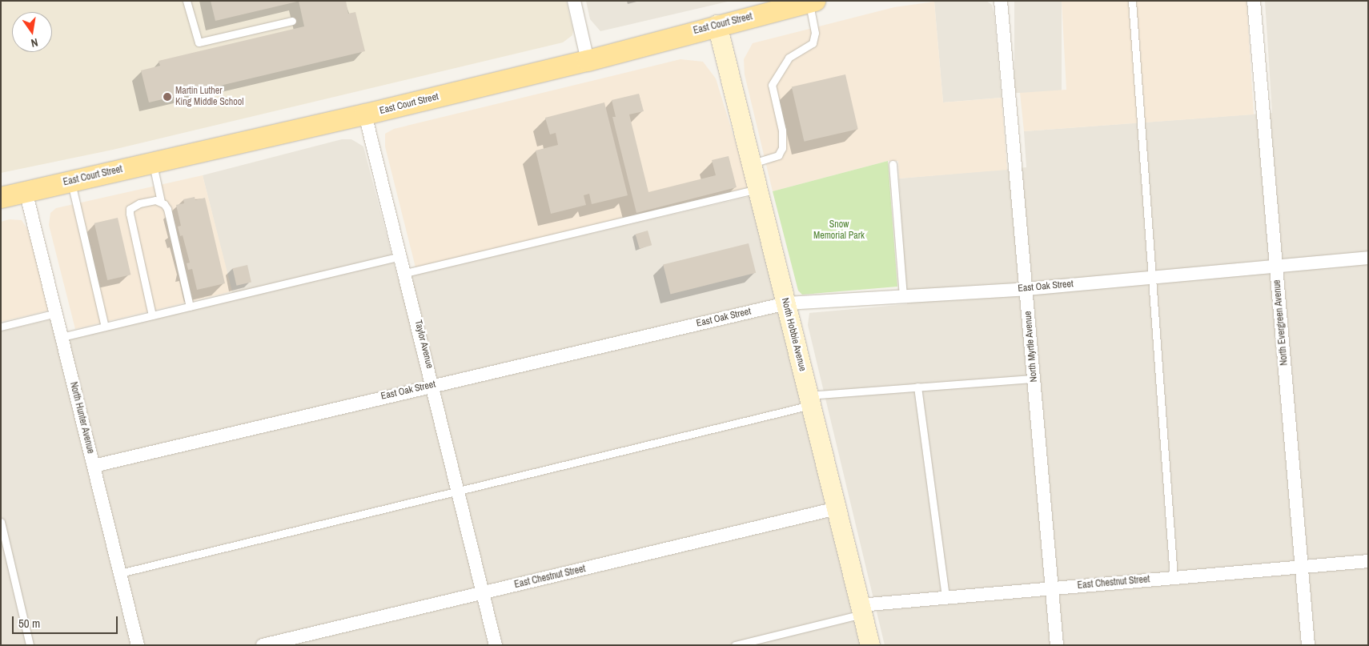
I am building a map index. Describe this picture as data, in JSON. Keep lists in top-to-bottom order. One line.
{"streets":{"main road":["East Court Street","North Hobbie Avenue"],"street":["East Oak Street","North Evergreen Avenue","Taylor Avenue","North Myrtle Avenue","North Hunter Avenue","East Chestnut Street"]},"crossings":[["East Court Street","North Hobbie Avenue"],["East Court Street","Taylor Avenue"],["East Court Street","North Hunter Avenue"],["East Oak Street","North Evergreen Avenue"],["East Oak Street","North Hobbie Avenue"],["East Oak Street","Taylor Avenue"],["East Oak Street","North Myrtle Avenue"],["East Oak Street","North Hunter Avenue"],["North Evergreen Avenue","East Chestnut Street"],["North Hobbie Avenue","East Chestnut Street"],["Taylor Avenue","East Chestnut Street"],["North Myrtle Avenue","East Chestnut Street"]],"parks":["Snow Memorial Park"],"places":["Martin Luther King Middle School"],"scale_bar":"50 m","north":"bottom"}
